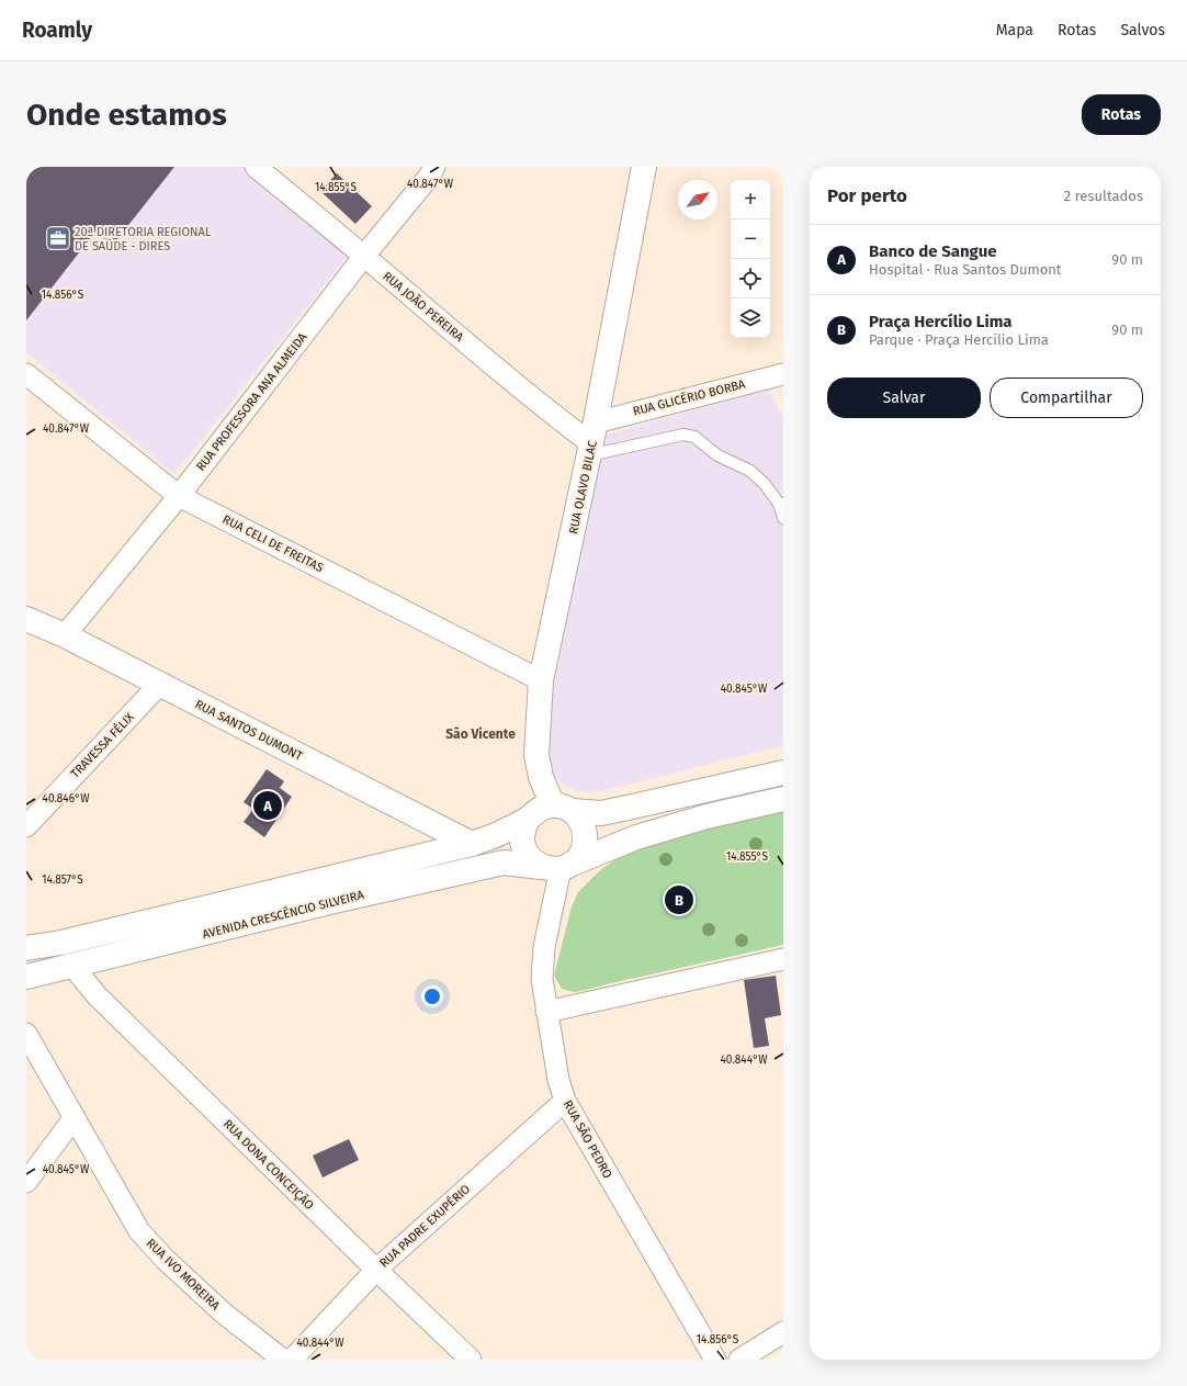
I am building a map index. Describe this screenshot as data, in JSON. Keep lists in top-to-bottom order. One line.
{"streets":{"main road":["RUA OLAVO BILAC","RUA SANTOS DUMONT","AVENIDA CRESCÊNCIO SILVEIRA"],"street":["RUA JOÃO PEREIRA","RUA GLICÉRIO BORBA","RUA PROFESSORA ANA ALMEIDA","RUA CELI DE FREITAS","TRAVESSA FÉLIX","RUA SÃO PEDRO","RUA DONA CONCEIÇÃO","RUA PADRE EXUPÉRIO","RUA IVO MOREIRA"]},"crossings":[["RUA JOÃO PEREIRA","RUA GLICÉRIO BORBA"],["RUA JOÃO PEREIRA","RUA PROFESSORA ANA ALMEIDA"],["RUA JOÃO PEREIRA","RUA OLAVO BILAC"],["RUA GLICÉRIO BORBA","RUA OLAVO BILAC"],["RUA PROFESSORA ANA ALMEIDA","RUA CELI DE FREITAS"],["RUA PROFESSORA ANA ALMEIDA","RUA SANTOS DUMONT"],["RUA OLAVO BILAC","RUA CELI DE FREITAS"],["RUA OLAVO BILAC","AVENIDA CRESCÊNCIO SILVEIRA"],["RUA OLAVO BILAC","RUA SÃO PEDRO"],["RUA SANTOS DUMONT","TRAVESSA FÉLIX"],["RUA SANTOS DUMONT","AVENIDA CRESCÊNCIO SILVEIRA"],["AVENIDA CRESCÊNCIO SILVEIRA","RUA SÃO PEDRO"],["AVENIDA CRESCÊNCIO SILVEIRA","RUA DONA CONCEIÇÃO"],["RUA SÃO PEDRO","RUA PADRE EXUPÉRIO"],["RUA DONA CONCEIÇÃO","RUA PADRE EXUPÉRIO"]],"districts":["São Vicente"],"places":{"office":["20ª DIRETORIA REGIONAL DE SAÚDE - DIRES"]},"north":"top right","page":{"header":"Roamly","nav":["Mapa","Rotas","Salvos"],"buttons":["Rotas",["Salvar","Compartilhar"]],"title":"Onde estamos","heading":["Por perto","2 resultados"],"map_buttons":["+","−"],"list":[{"mark":"A","name":"Banco de Sangue","note":"Hospital · Rua Santos Dumont","value":"90 m"},{"mark":"B","name":"Praça Hercílio Lima","note":"Parque · Praça Hercílio Lima","value":"90 m"}],"pins":["A","B"]},"coordinates":["40.847°W","14.855°S","14.856°S","40.845°W","40.846°W","14.857°S","40.844°W"]}
